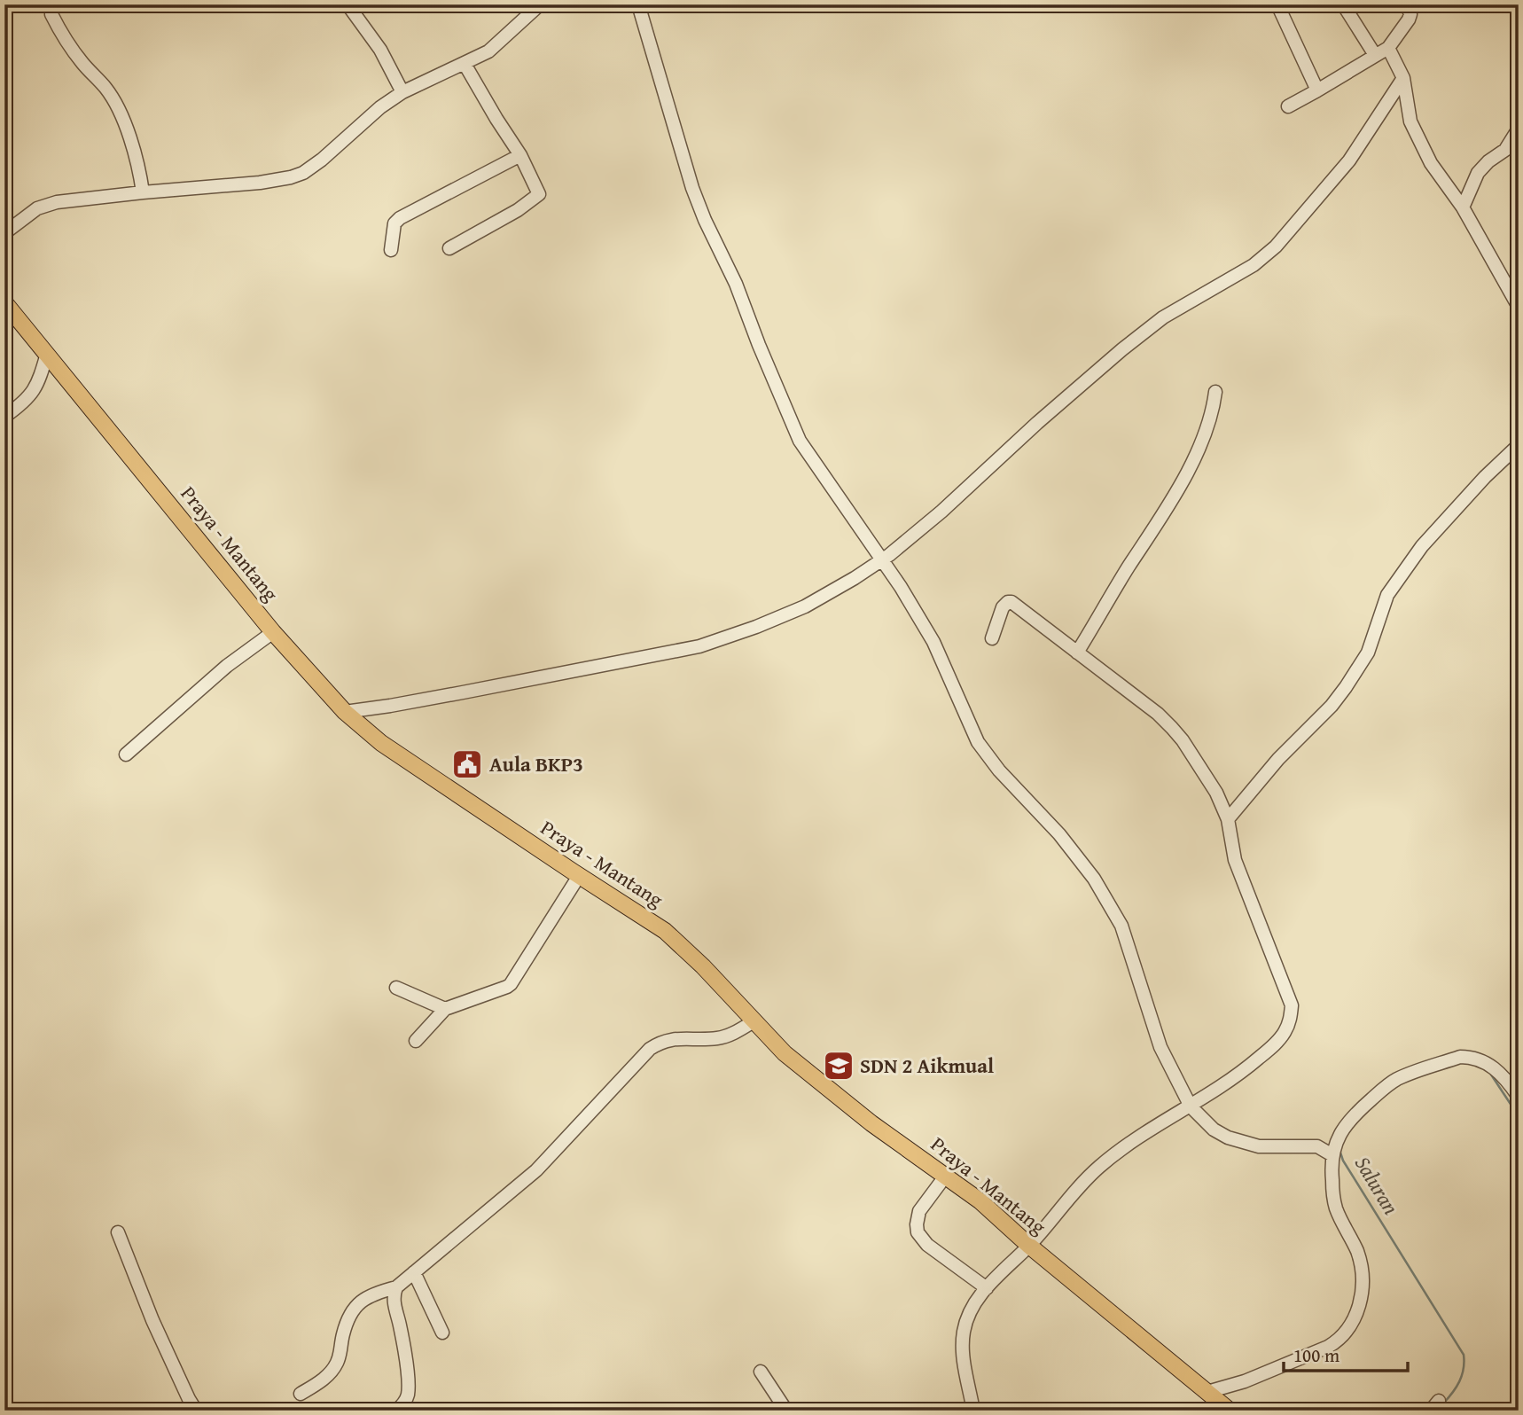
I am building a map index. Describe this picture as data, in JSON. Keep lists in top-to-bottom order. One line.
{"streets":{"main road":["Praya - Mantang"]},"water":["Saluran"],"places":{"public building":["Aula BKP3"],"school or university":["SDN 2 Aikmual"]},"scale_bar":"100 m"}
